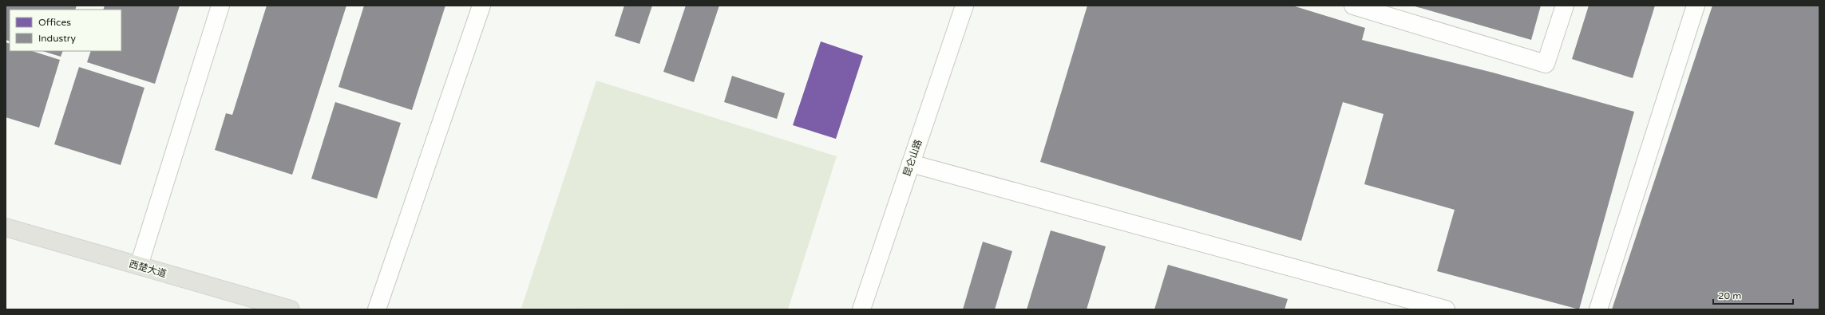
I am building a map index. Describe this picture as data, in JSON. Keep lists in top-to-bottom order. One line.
{"streets":{"main road":["西楚大道"],"street":["昆仑山路"]},"legend":["Offices","Industry"],"scale_bar":"20 m"}
